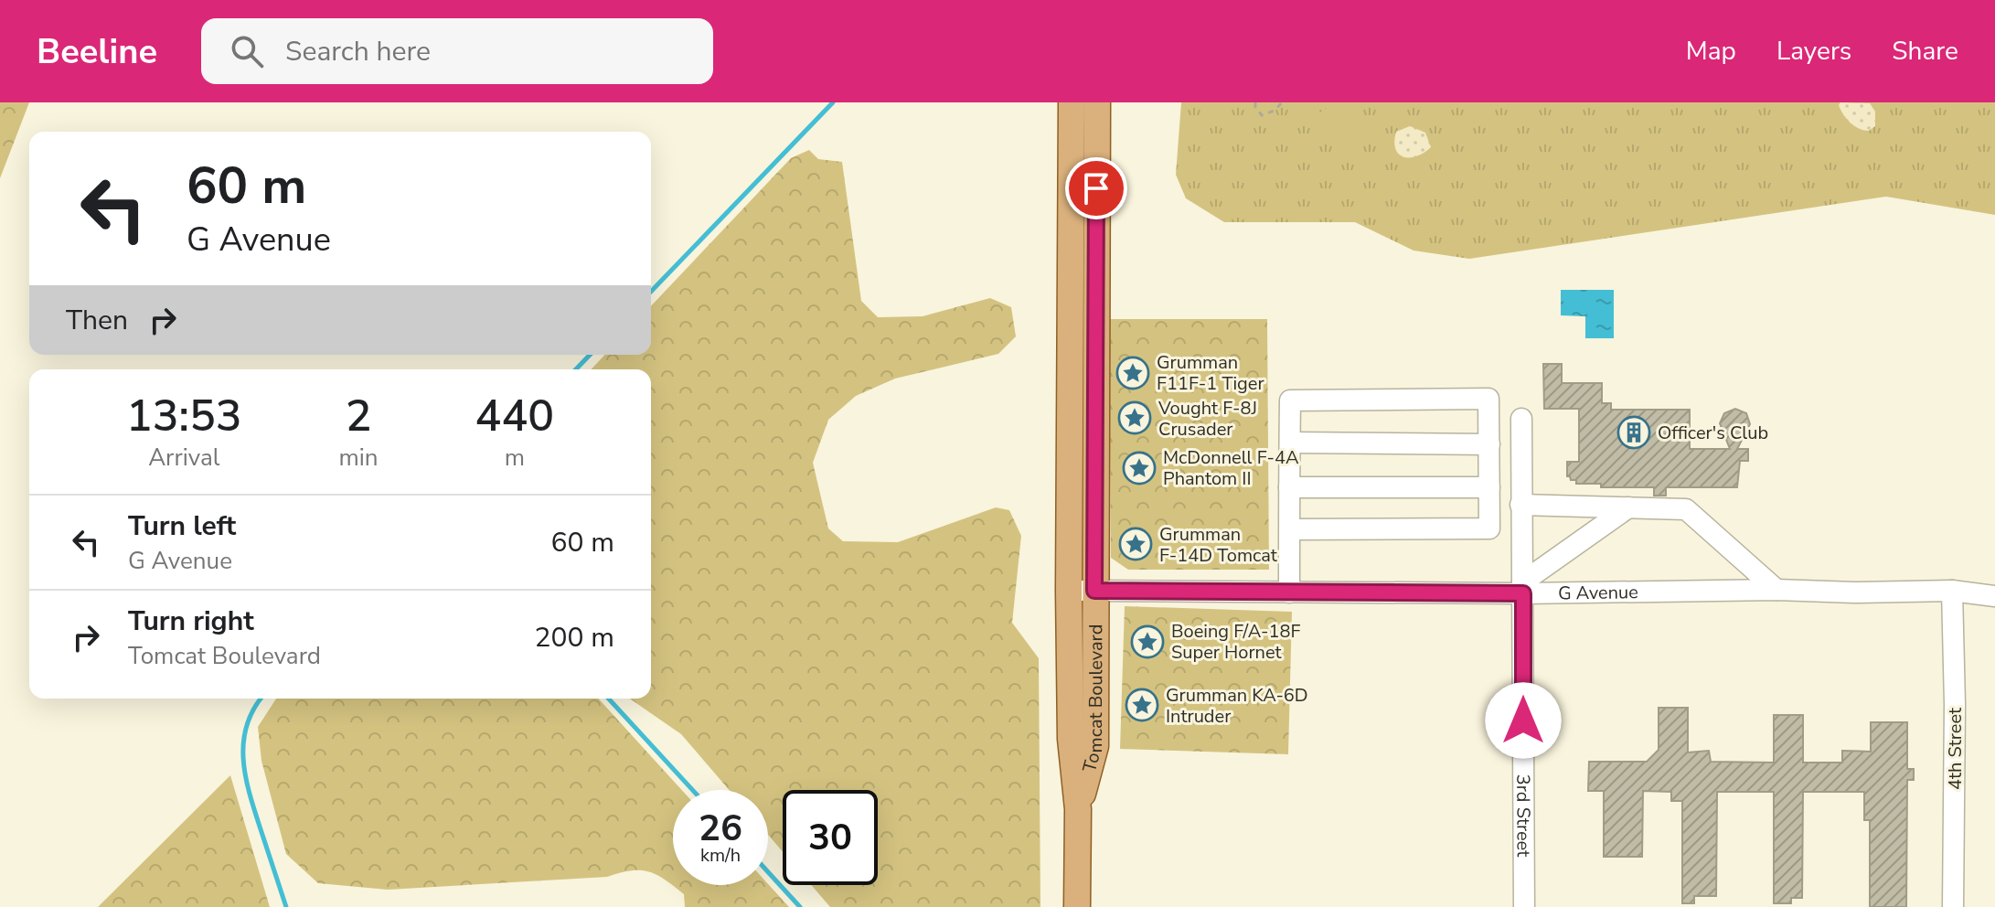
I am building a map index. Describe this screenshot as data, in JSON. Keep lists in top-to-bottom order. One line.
{"streets":{"main road":["Tomcat Boulevard"],"street":["G Avenue","4th Street","3rd Street"]},"crossings":[["G Avenue","Tomcat Boulevard"],["G Avenue","4th Street"],["G Avenue","3rd Street"]],"places":{"place":["Grumman F11F-1 Tiger","Vought F-8J Crusader","McDonnell F-4A Phantom II","Grumman F-14D Tomcat","Boeing F/A-18F Super Hornet","Grumman KA-6D Intruder"],"building":["Officer's Club"]},"page":{"header":"Beeline","search":"Search here","nav":["Map","Layers","Share"],"turn":["60 m","G Avenue"],"then":"Then","eta":["13:53","Arrival","2","min","440","m"],"list":[{"name":"Turn left","note":"G Avenue","value":"60 m"},{"name":"Turn right","note":"Tomcat Boulevard","value":"200 m"}],"speed":"26 km/h","limit":"30"}}
